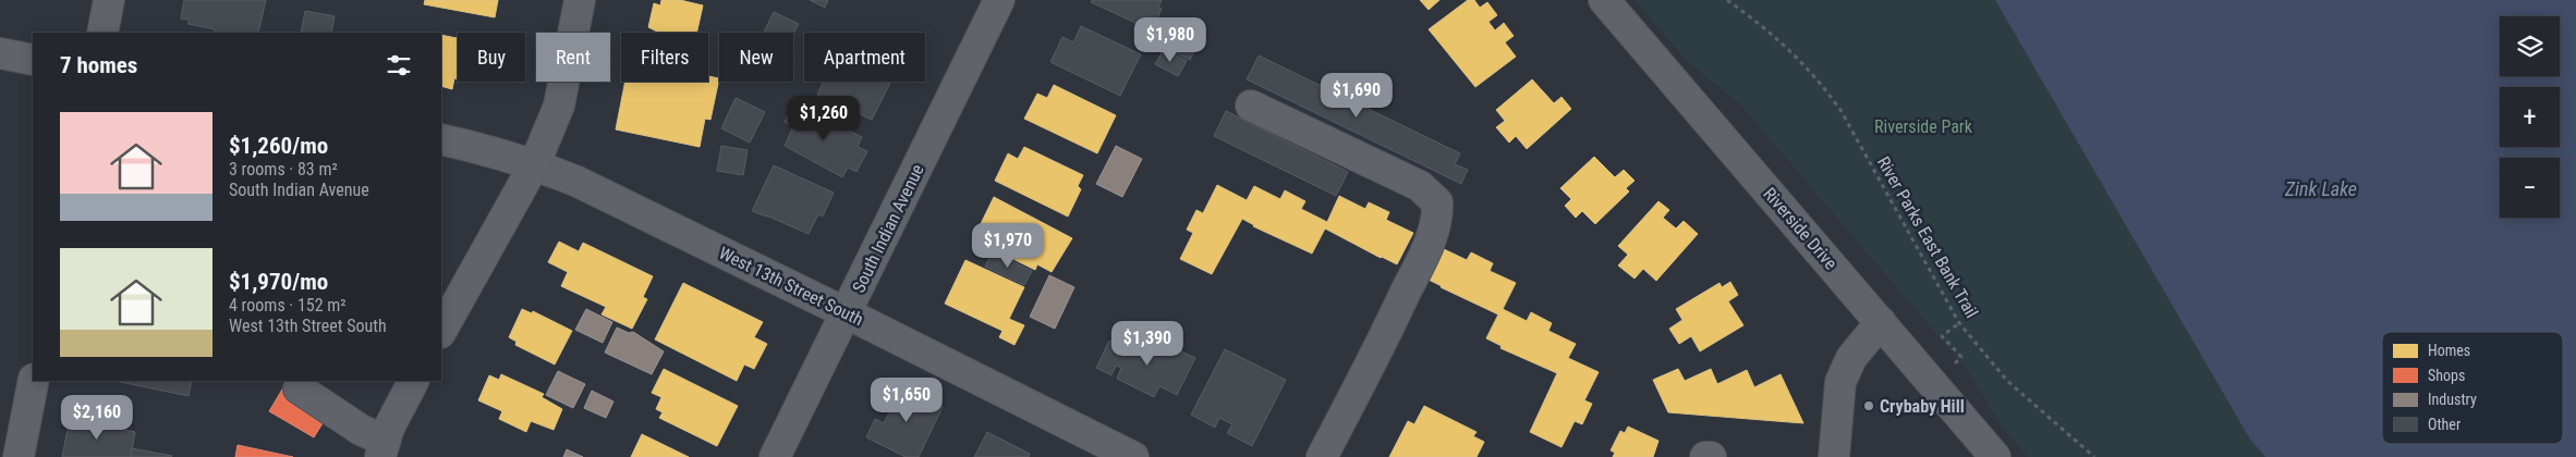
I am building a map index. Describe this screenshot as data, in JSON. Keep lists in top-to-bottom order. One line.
{"streets":{"street":["South Indian Avenue","Riverside Drive","West 13th Street South"],"path":["River Parks East Bank Trail"]},"crossings":[["South Indian Avenue","West 13th Street South"]],"water":["Zink Lake"],"parks":["Riverside Park"],"places":["Crybaby Hill"],"legend":["Homes","Shops","Industry","Other"],"page":{"map_buttons":["+","−"],"price":["$1,980","$1,690","$1,260","$1,970","$1,390","$1,650","$2,160"],"chip":["Buy","Rent","Filters","New","Apartment"],"heading":"7 homes","list":[{"name":"$1,260/mo","note":"3 rooms · 83 m² · South Indian Avenue"},{"name":"$1,970/mo","note":"4 rooms · 152 m² · West 13th Street South"}]}}
